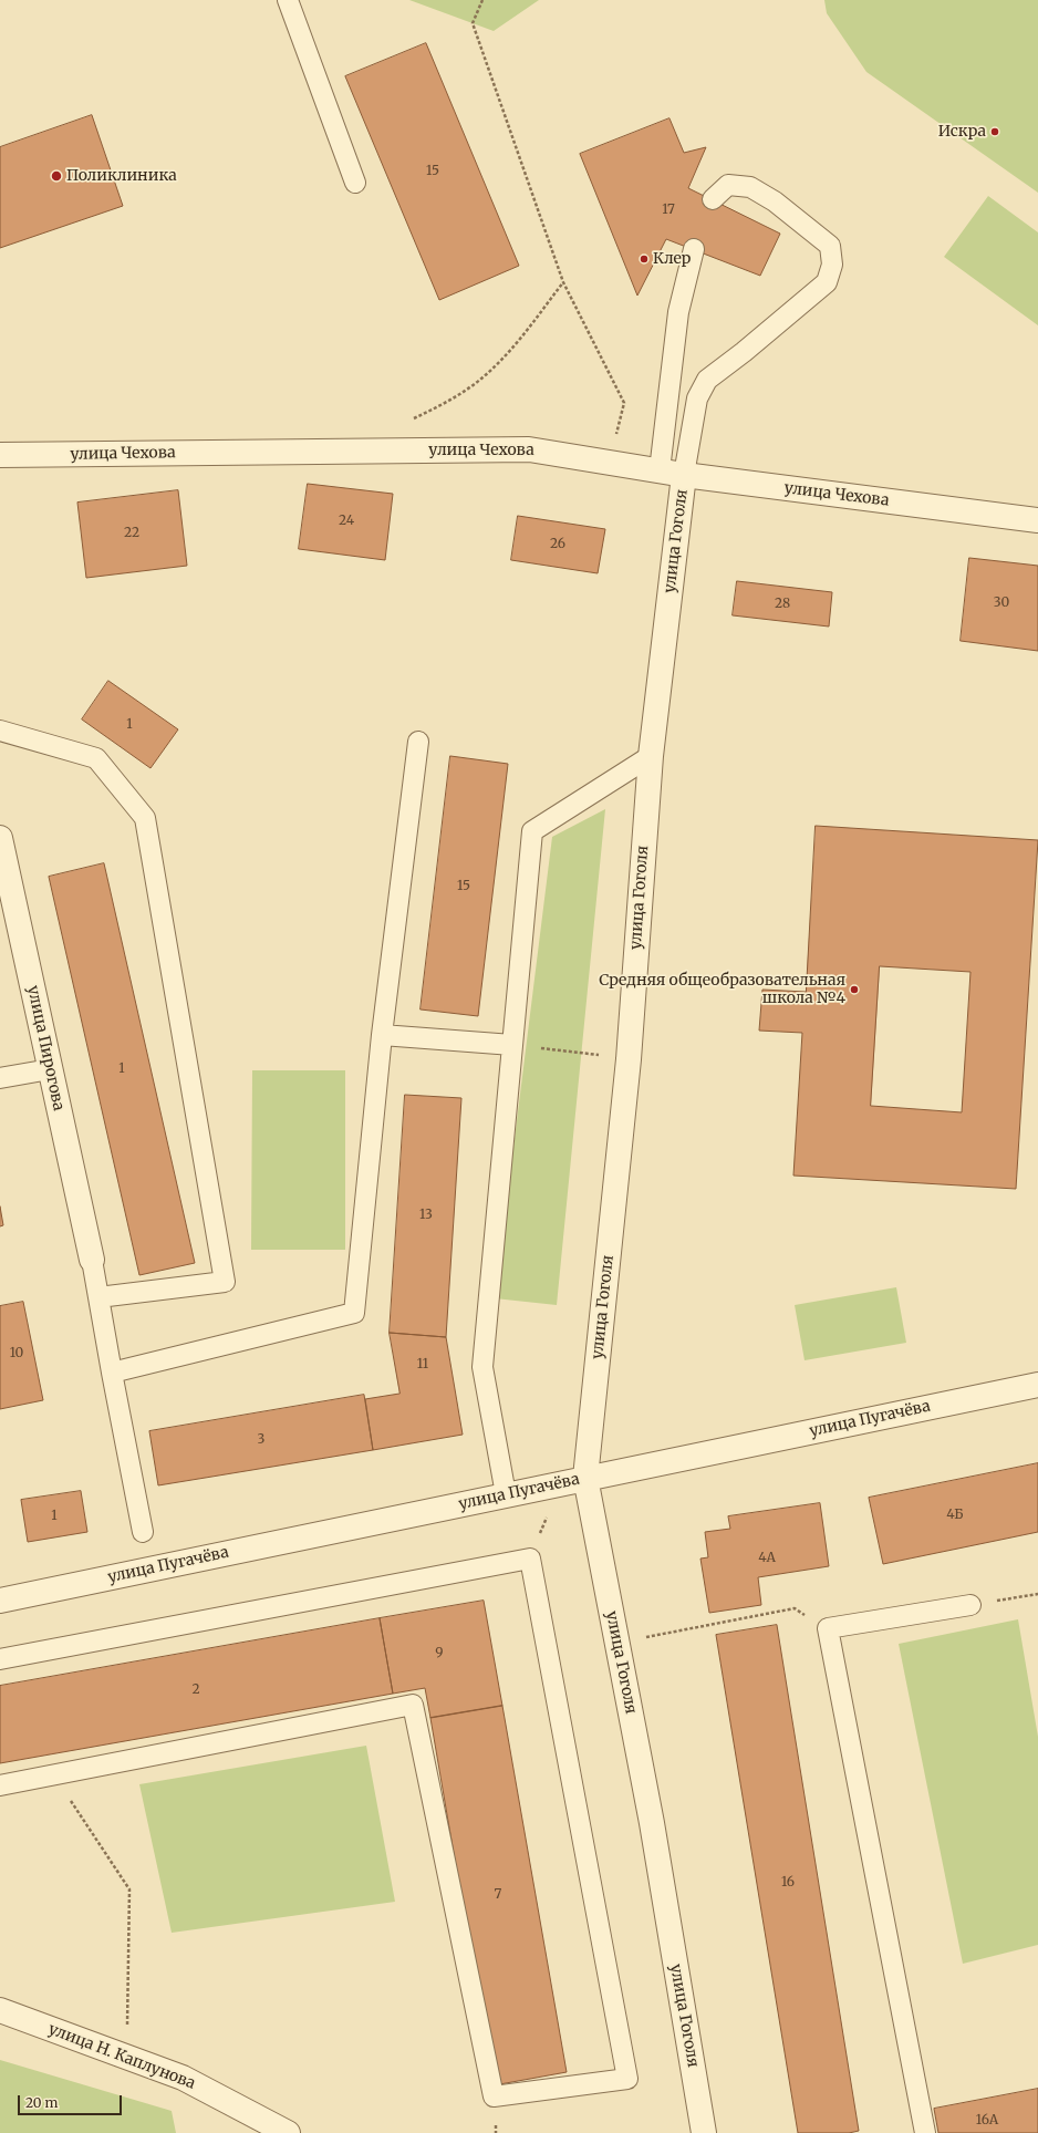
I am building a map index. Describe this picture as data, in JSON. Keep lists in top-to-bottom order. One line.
{"streets":{"street":["улица Чехова","улица Гоголя","улица Пирогова","улица Пугачёва","улица Н. Каплунова"]},"crossings":[["улица Чехова","улица Гоголя"],["улица Гоголя","улица Пугачёва"]],"places":["Искра","Поликлиника","Клер","Средняя общеобразовательная школа №4"],"house_numbers":["15","17","24","22","26","30","28","1","15","1","13","10","11","3","4Б","1","4А","9","2","16","7","16А"],"scale_bar":"20 m"}
